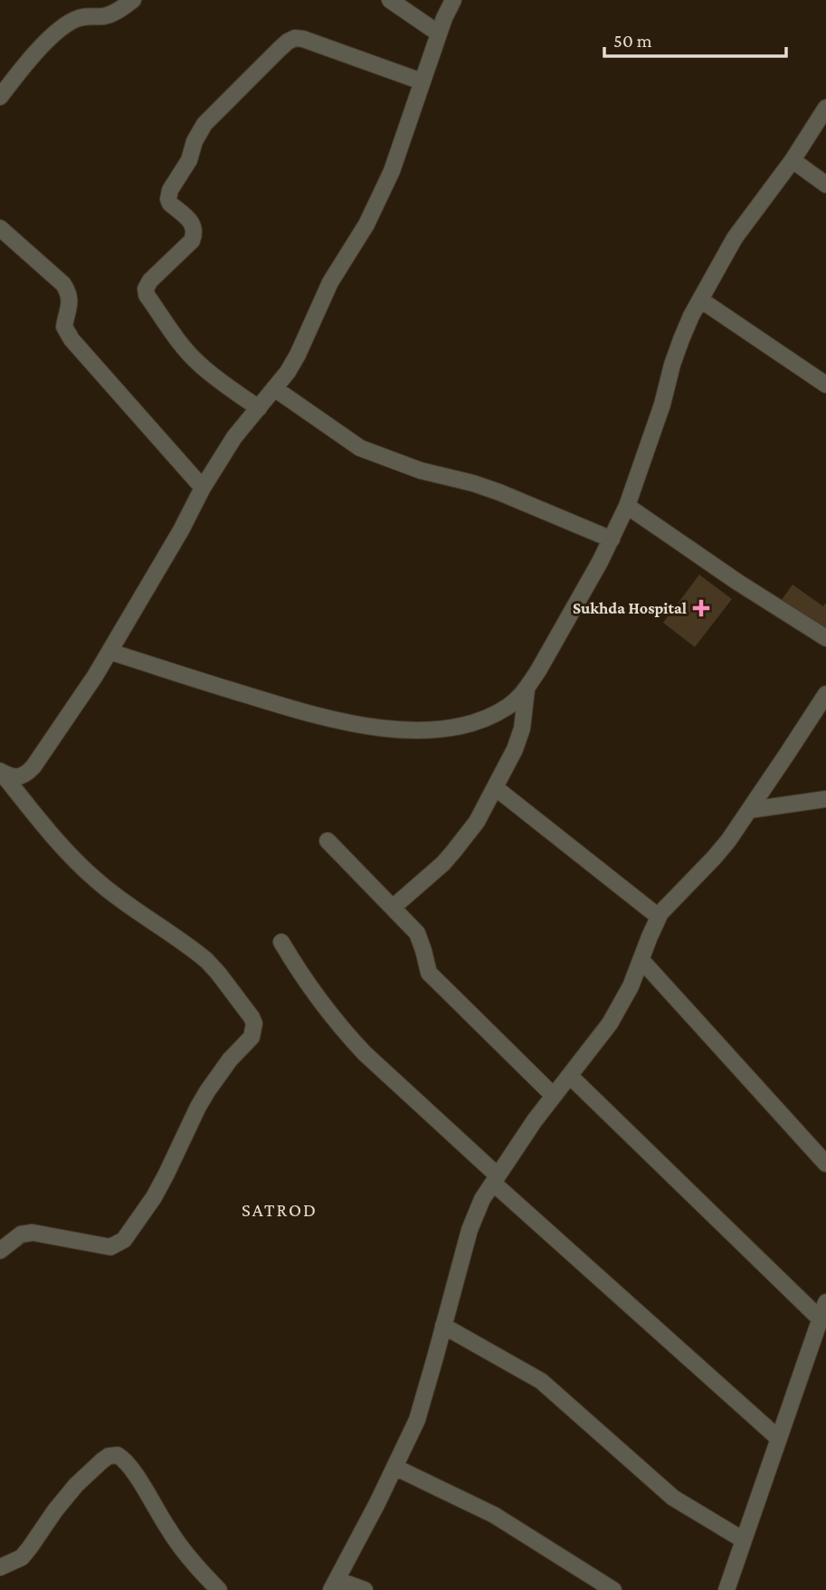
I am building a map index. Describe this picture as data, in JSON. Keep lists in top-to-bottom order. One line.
{"districts":["SATROD"],"places":{"health":["Sukhda Hospital"]},"scale_bar":"50 m"}
